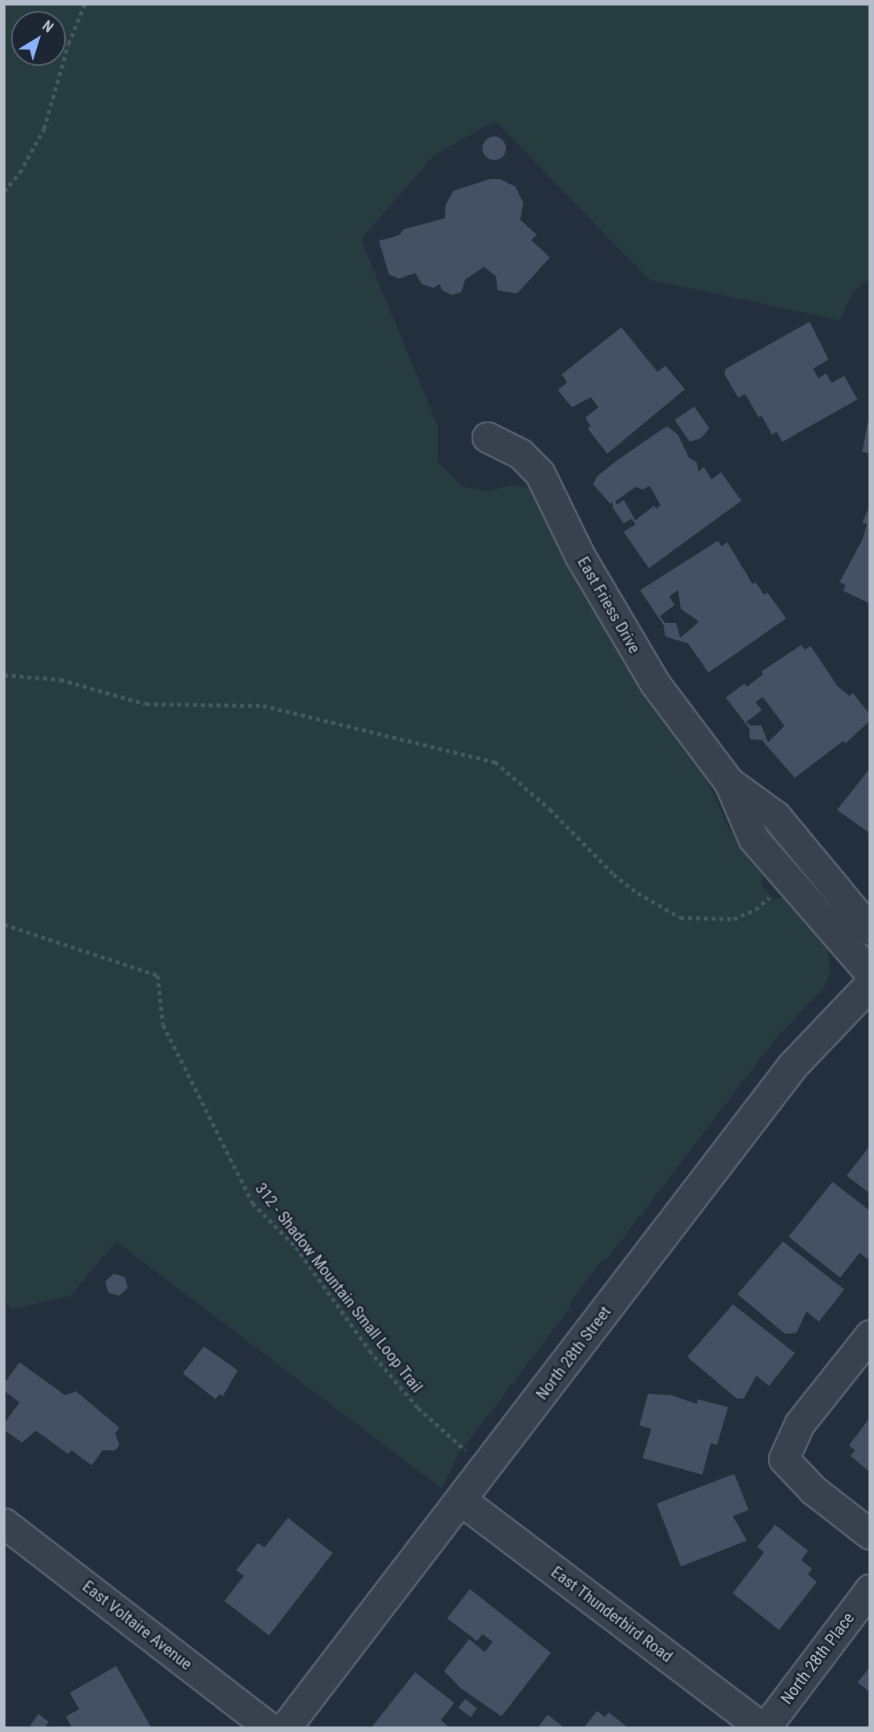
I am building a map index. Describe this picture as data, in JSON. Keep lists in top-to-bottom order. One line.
{"streets":{"street":["East Friess Drive","North 28th Street","East Thunderbird Road","East Voltaire Avenue","North 28th Place"],"path":["312 - Shadow Mountain Small Loop Trail"]},"crossings":[["312 - Shadow Mountain Small Loop Trail","North 28th Street"],["North 28th Street","East Thunderbird Road"],["East Thunderbird Road","North 28th Place"]],"north":"top right"}
